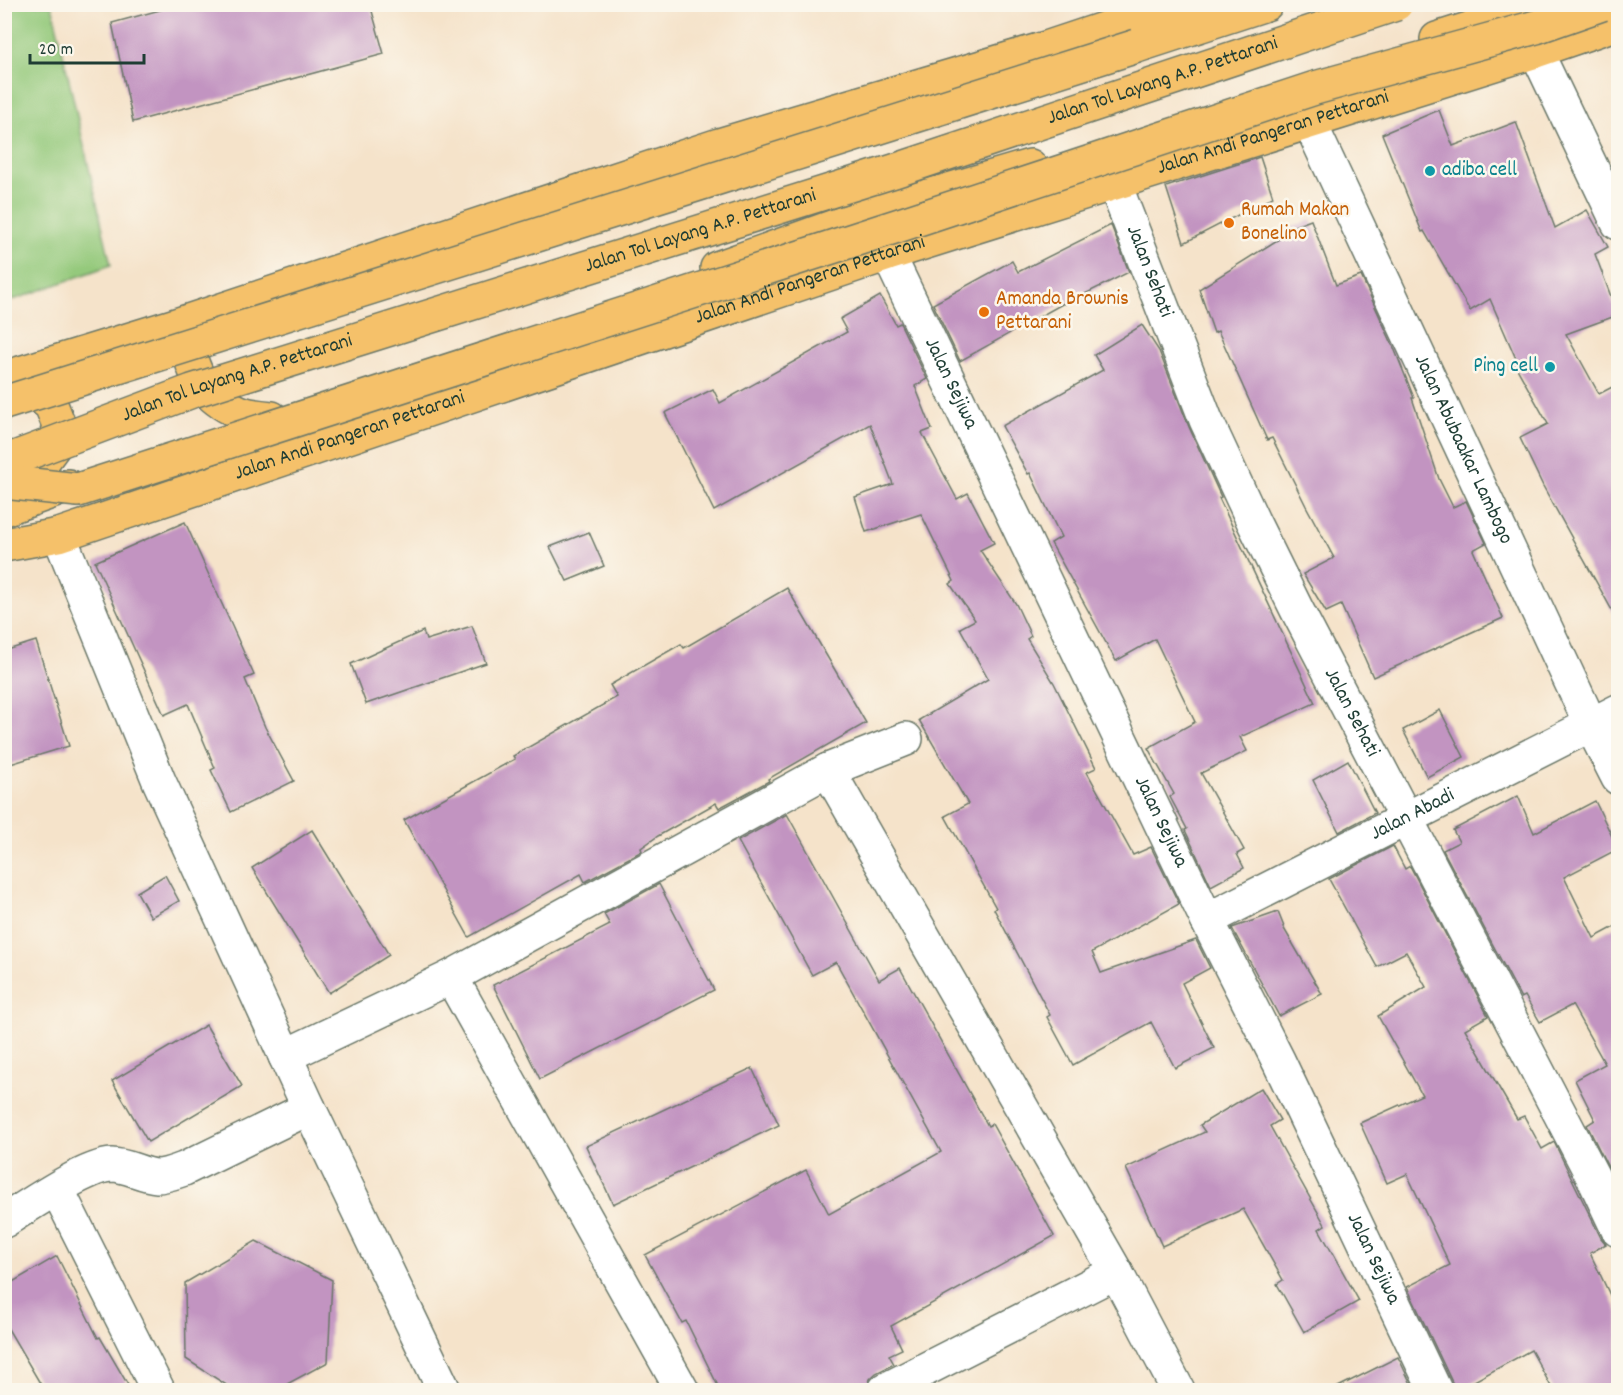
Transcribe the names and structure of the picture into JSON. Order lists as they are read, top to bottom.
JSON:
{
  "streets": {
    "highway": ["Jalan Tol Layang A.P. Pettarani", "Jalan Andi Pangeran Pettarani"],
    "street": [
      "Jalan Sehati",
      "Jalan Sejiwa",
      "Jalan Abubaakar Lambogo",
      "Jalan Abadi"
    ]
  },
  "crossings": [
    ["Jalan Andi Pangeran Pettarani", "Jalan Sehati"],
    ["Jalan Andi Pangeran Pettarani", "Jalan Sejiwa"],
    ["Jalan Andi Pangeran Pettarani", "Jalan Abubaakar Lambogo"],
    ["Jalan Sehati", "Jalan Abadi"],
    ["Jalan Sejiwa", "Jalan Abadi"],
    ["Jalan Abubaakar Lambogo", "Jalan Abadi"]
  ],
  "places": [
    "adiba cell",
    "Rumah Makan Bonelino",
    "Amanda Brownis Pettarani",
    "Ping cell"
  ],
  "scale_bar": "20 m"
}
